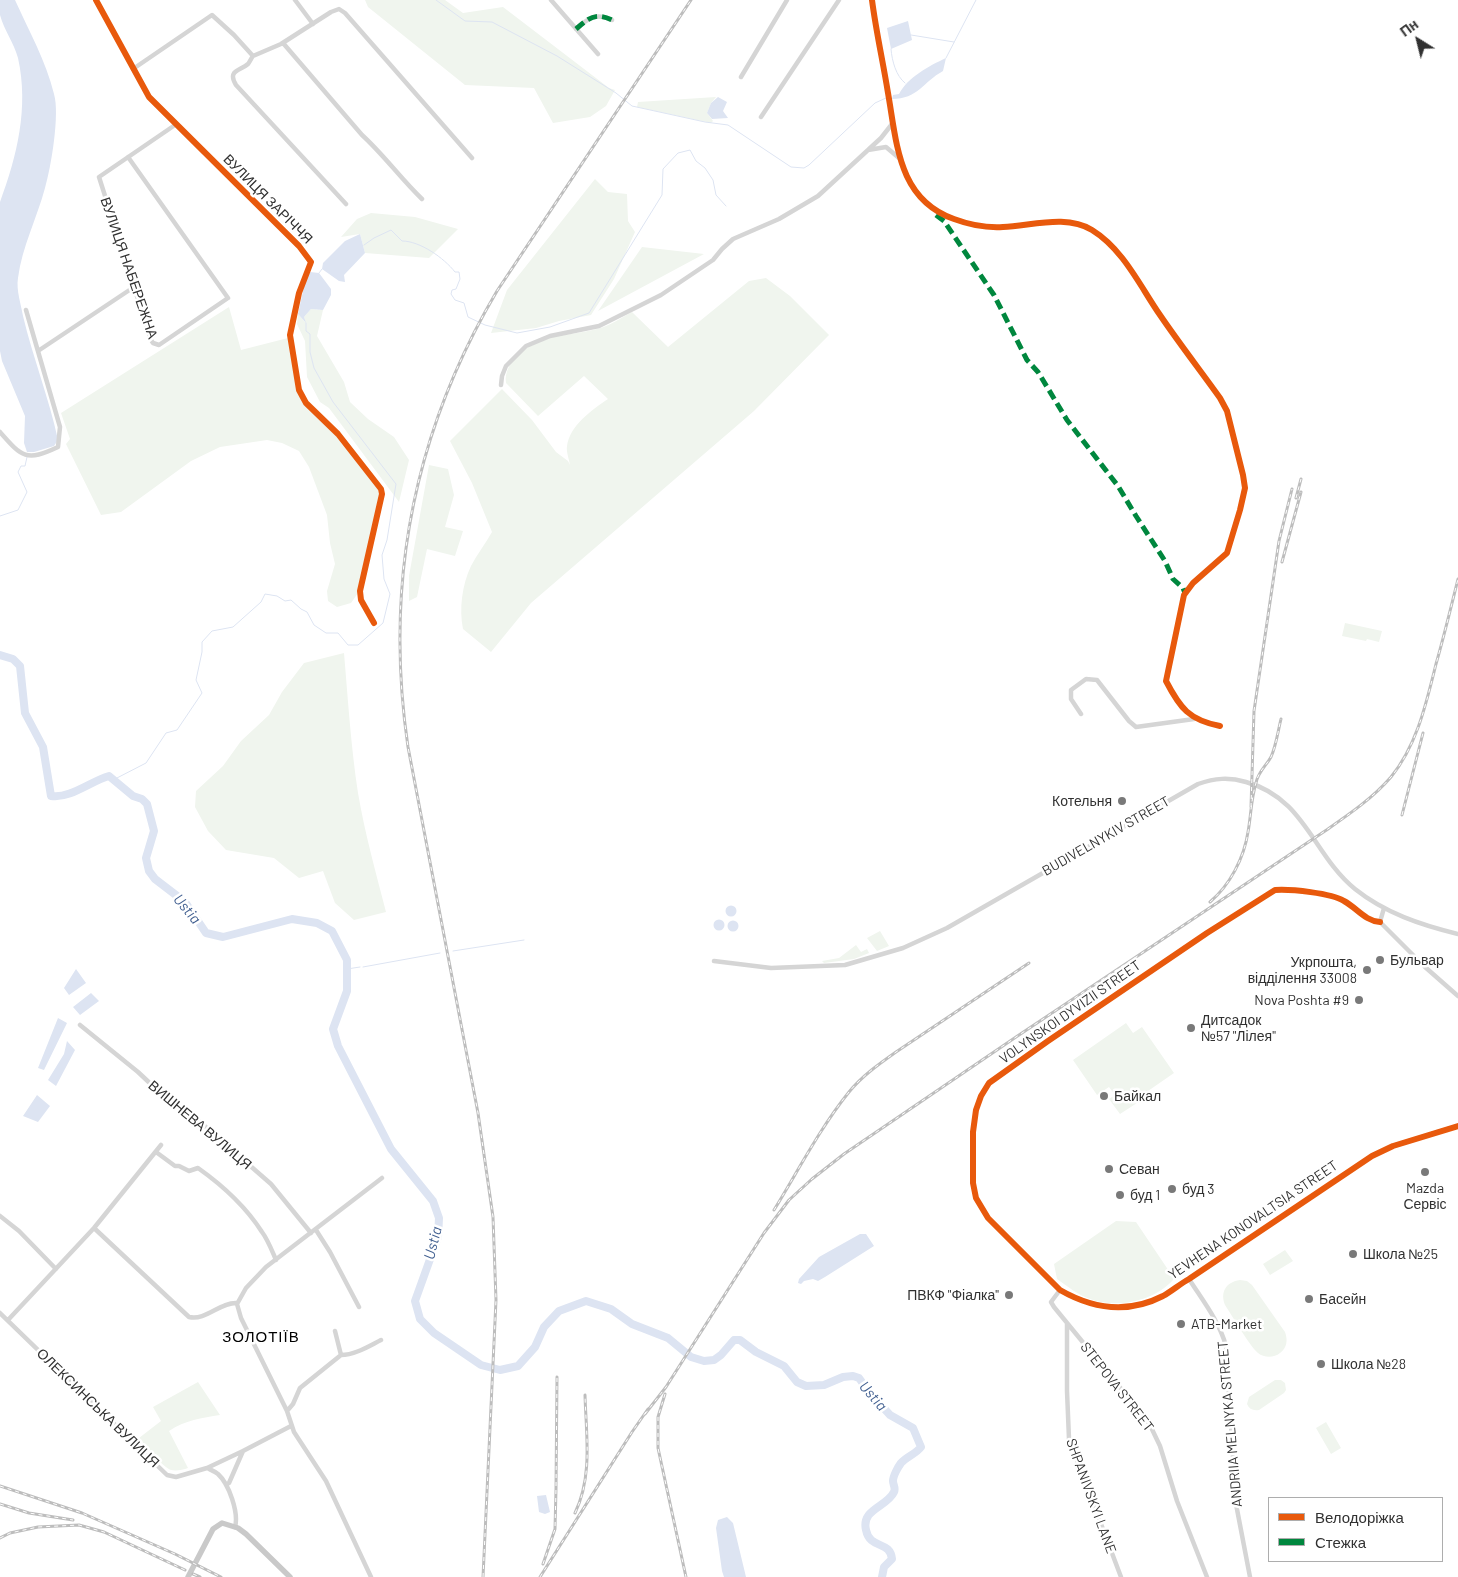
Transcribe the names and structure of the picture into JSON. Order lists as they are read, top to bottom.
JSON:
{
  "streets": {
    "street": [
      "ВУЛИЦЯ ЗАРІЧЧЯ",
      "ВУЛИЦЯ НАБЕРЕЖНА",
      "BUDIVELNYKIV STREET",
      "VOLYNSKOI DYVIZII STREET",
      "ВИШНЕВА ВУЛИЦЯ",
      "YEVHENA KONOVALTSIA STREET",
      "STEPOVA STREET",
      "ОЛЕКСИНСЬКА ВУЛИЦЯ",
      "ANDRIIA MELNYKA STREET",
      "SHPANIVSKYI LANE"
    ]
  },
  "crossings": [
    ["VOLYNSKOI DYVIZII STREET", "YEVHENA KONOVALTSIA STREET"],
    ["VOLYNSKOI DYVIZII STREET", "STEPOVA STREET"],
    ["YEVHENA KONOVALTSIA STREET", "STEPOVA STREET"],
    ["YEVHENA KONOVALTSIA STREET", "ANDRIIA MELNYKA STREET"],
    ["STEPOVA STREET", "SHPANIVSKYI LANE"]
  ],
  "districts": ["ЗОЛОТІЇВ"],
  "water": ["Ustia"],
  "places": [
    "Котельня",
    "Бульвар",
    "Укрпошта, відділення 33008",
    "Nova Poshta #9",
    "Дитсадок №57 \"Лілея\"",
    "Байкал",
    "Севан",
    "Mazda Сервіс",
    "буд 3",
    "буд 1",
    "Школа №25",
    "ПВКФ \"Фіалка\"",
    "Басейн",
    "ATB-Market",
    "Школа №28"
  ],
  "legend": ["Велодоріжка", "Стежка"],
  "north": "top left"
}
